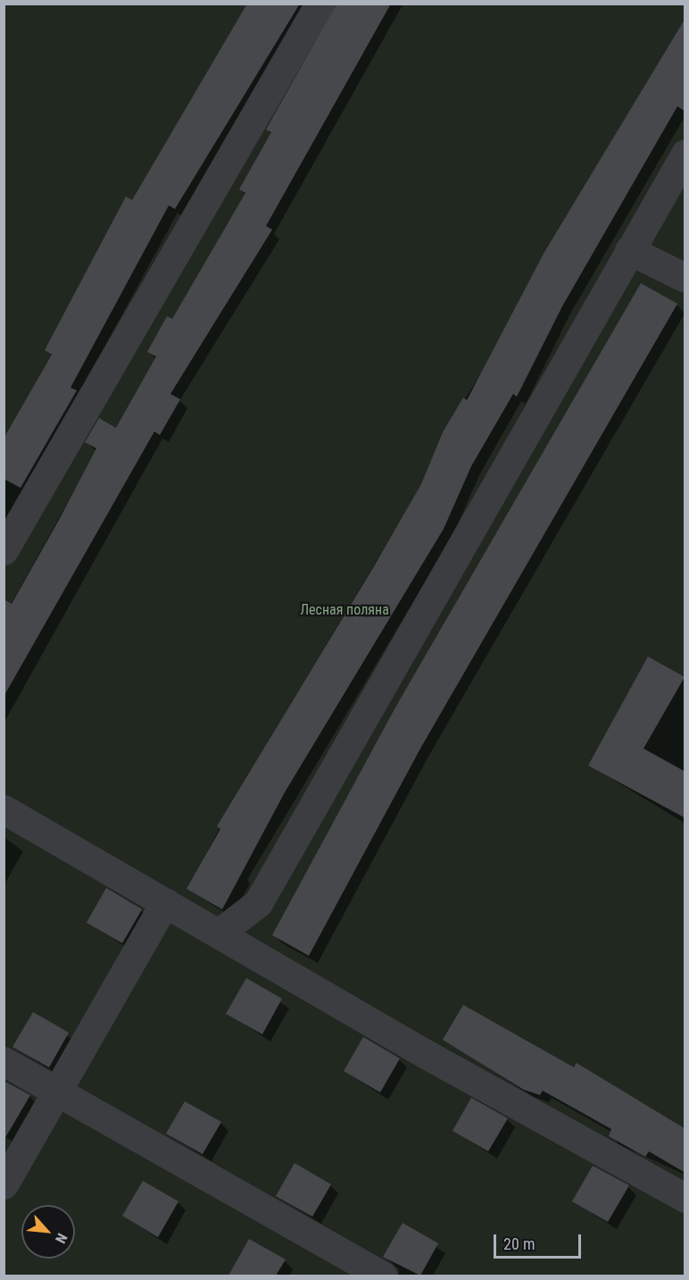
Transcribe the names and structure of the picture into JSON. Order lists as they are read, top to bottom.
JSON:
{
  "parks": ["Лесная поляна"],
  "scale_bar": "20 m",
  "north": "bottom right"
}
